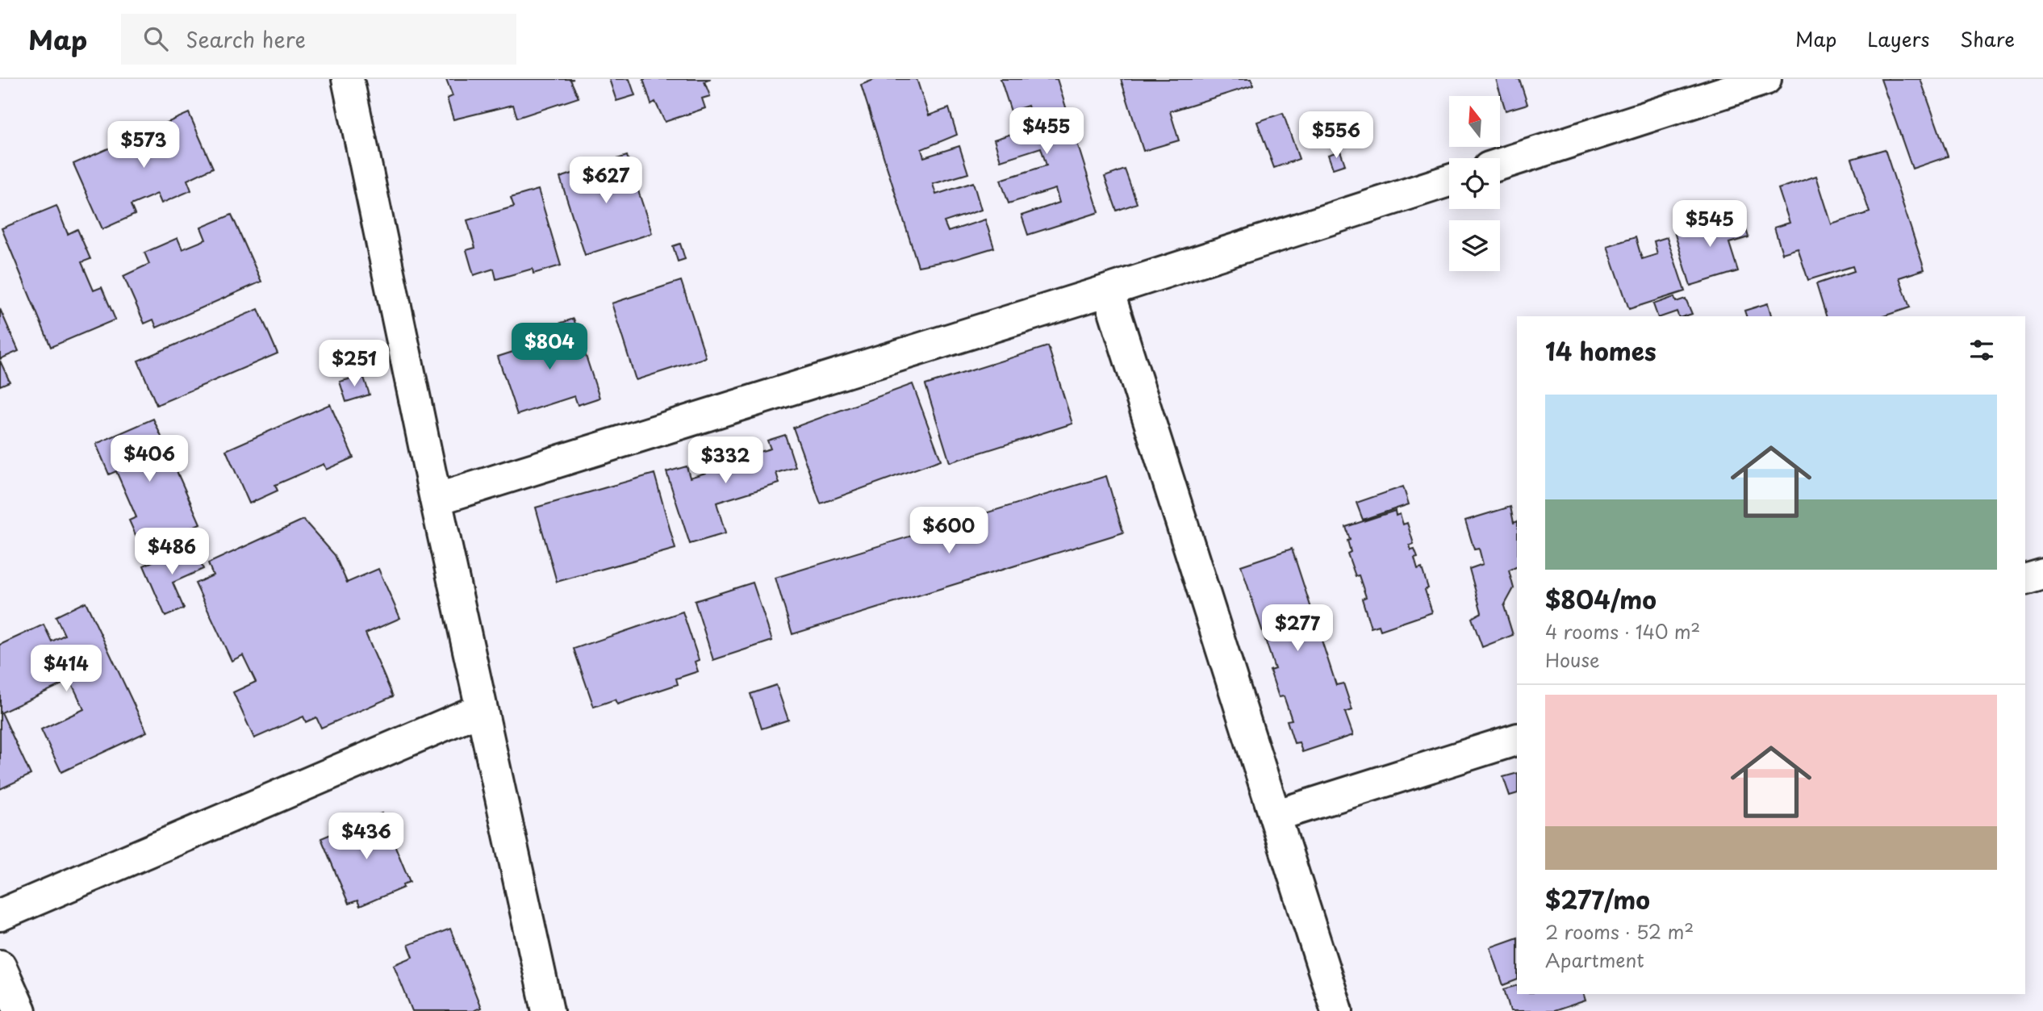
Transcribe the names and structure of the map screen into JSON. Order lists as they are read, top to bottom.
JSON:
{
  "north": "top",
  "page": {
    "header": "Map",
    "search": "Search here",
    "nav": ["Map", "Layers", "Share"],
    "price": [
      "$455",
      "$556",
      "$573",
      "$627",
      "$545",
      "$804",
      "$251",
      "$406",
      "$332",
      "$600",
      "$486",
      "$277",
      "$414",
      "$436"
    ],
    "heading": "14 homes",
    "list": [
      {
        "name": "$804/mo",
        "note": "4 rooms · 140 m² · House"
      },
      {
        "name": "$277/mo",
        "note": "2 rooms · 52 m² · Apartment"
      }
    ]
  }
}
